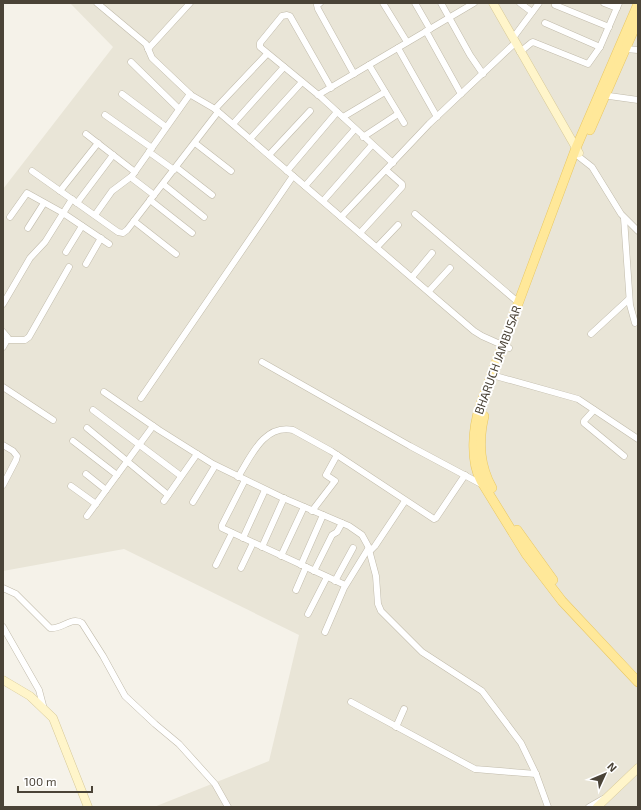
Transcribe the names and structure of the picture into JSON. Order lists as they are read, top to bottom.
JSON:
{
  "streets": {
    "main road": ["BHARUCH JAMBUSAR"]
  },
  "scale_bar": "100 m",
  "north": "top right"
}
